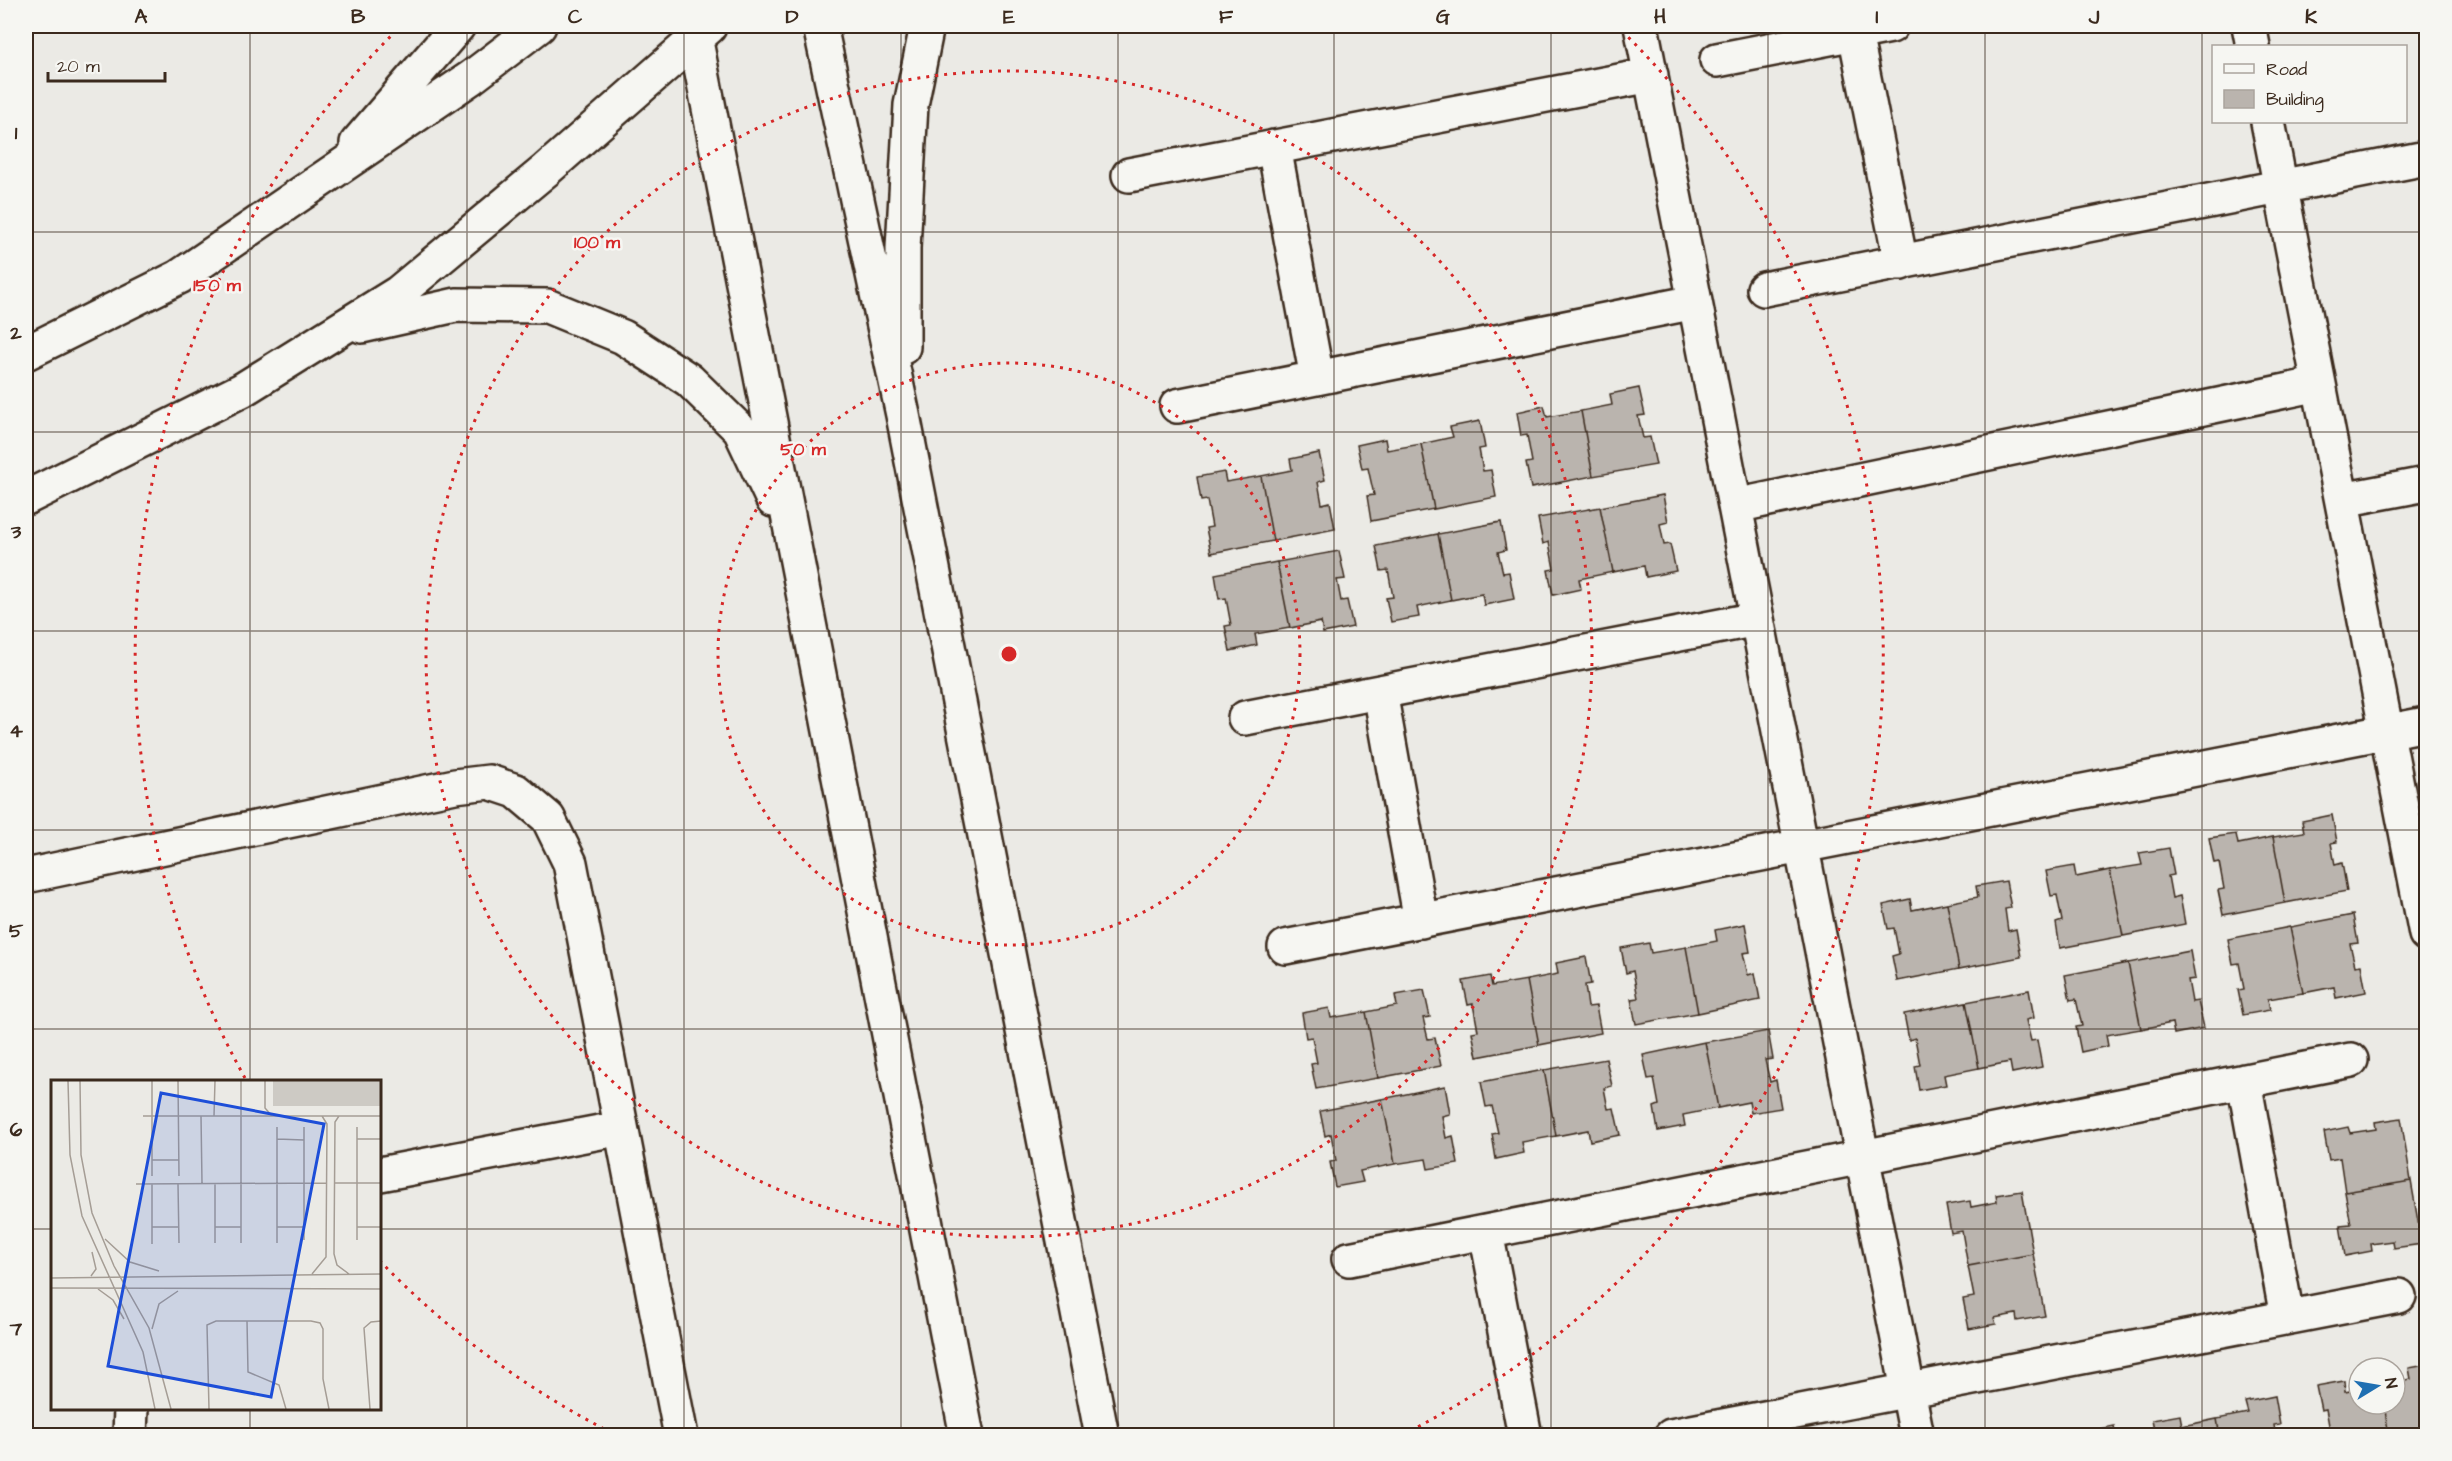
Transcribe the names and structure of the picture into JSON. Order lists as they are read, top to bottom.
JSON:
{
  "legend": ["Road", "Building"],
  "scale_bar": "20 m",
  "north": "right",
  "grid": {
    "columns": [
      "A",
      "B",
      "C",
      "D",
      "E",
      "F",
      "G",
      "H",
      "I",
      "J",
      "K"
    ],
    "rows": [
      "1",
      "2",
      "3",
      "4",
      "5",
      "6",
      "7"
    ]
  },
  "rings": ["100 m", "150 m", "50 m"]
}
